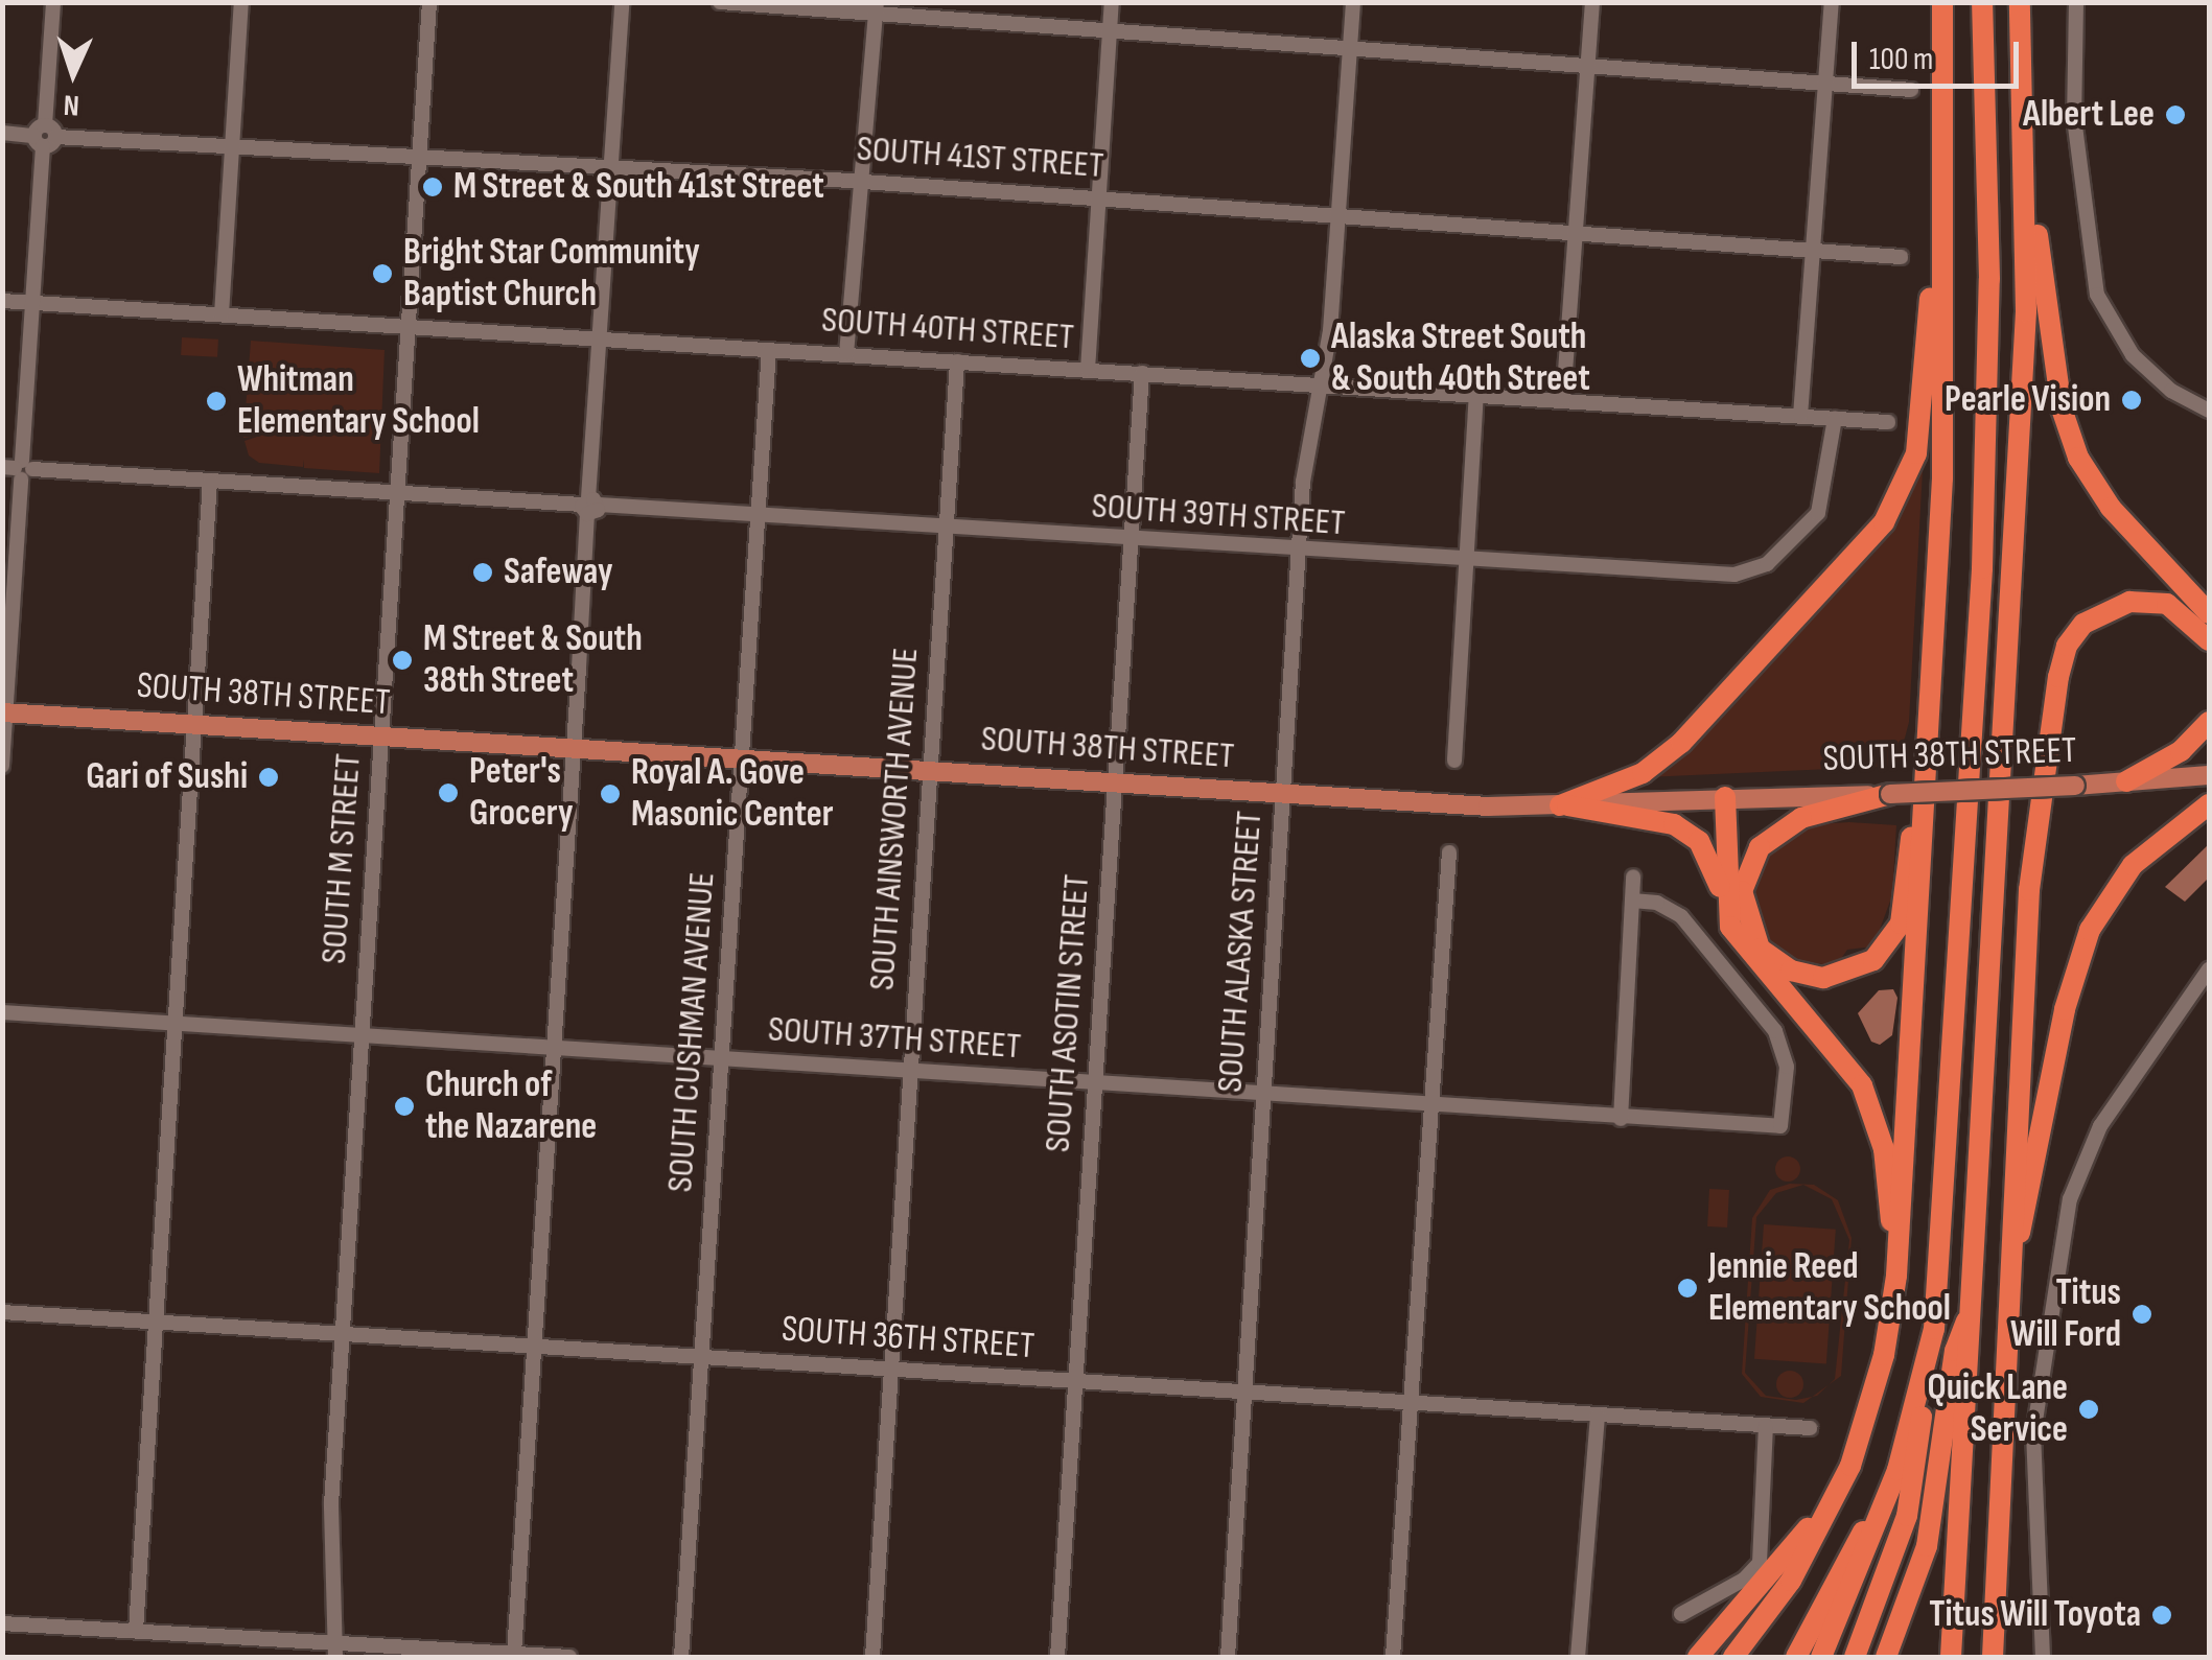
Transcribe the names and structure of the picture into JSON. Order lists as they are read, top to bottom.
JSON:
{
  "streets": {
    "main road": ["SOUTH 38TH STREET"],
    "street": [
      "SOUTH 41ST STREET",
      "SOUTH 40TH STREET",
      "SOUTH 39TH STREET",
      "SOUTH AINSWORTH AVENUE",
      "SOUTH M STREET",
      "SOUTH ALASKA STREET",
      "SOUTH ASOTIN STREET",
      "SOUTH CUSHMAN AVENUE",
      "SOUTH 37TH STREET",
      "SOUTH 36TH STREET"
    ]
  },
  "crossings": [
    ["SOUTH 41ST STREET", "SOUTH M STREET"],
    ["SOUTH 41ST STREET", "SOUTH ALASKA STREET"],
    ["SOUTH 40TH STREET", "SOUTH 39TH STREET"],
    ["SOUTH 40TH STREET", "SOUTH AINSWORTH AVENUE"],
    ["SOUTH 40TH STREET", "SOUTH M STREET"],
    ["SOUTH 40TH STREET", "SOUTH ALASKA STREET"],
    ["SOUTH 40TH STREET", "SOUTH ASOTIN STREET"],
    ["SOUTH 40TH STREET", "SOUTH CUSHMAN AVENUE"],
    ["SOUTH 39TH STREET", "SOUTH AINSWORTH AVENUE"],
    ["SOUTH 39TH STREET", "SOUTH M STREET"],
    ["SOUTH 39TH STREET", "SOUTH ALASKA STREET"],
    ["SOUTH 39TH STREET", "SOUTH ASOTIN STREET"],
    ["SOUTH 39TH STREET", "SOUTH CUSHMAN AVENUE"],
    ["SOUTH 38TH STREET", "SOUTH AINSWORTH AVENUE"],
    ["SOUTH 38TH STREET", "SOUTH M STREET"],
    ["SOUTH 38TH STREET", "SOUTH ALASKA STREET"],
    ["SOUTH 38TH STREET", "SOUTH ASOTIN STREET"],
    ["SOUTH 38TH STREET", "SOUTH CUSHMAN AVENUE"],
    ["SOUTH AINSWORTH AVENUE", "SOUTH 37TH STREET"],
    ["SOUTH AINSWORTH AVENUE", "SOUTH 36TH STREET"],
    ["SOUTH M STREET", "SOUTH 37TH STREET"],
    ["SOUTH M STREET", "SOUTH 36TH STREET"],
    ["SOUTH ALASKA STREET", "SOUTH 37TH STREET"],
    ["SOUTH ALASKA STREET", "SOUTH 36TH STREET"],
    ["SOUTH ASOTIN STREET", "SOUTH 37TH STREET"],
    ["SOUTH ASOTIN STREET", "SOUTH 36TH STREET"],
    ["SOUTH CUSHMAN AVENUE", "SOUTH 37TH STREET"],
    ["SOUTH CUSHMAN AVENUE", "SOUTH 36TH STREET"]
  ],
  "places": [
    "Albert Lee",
    "M Street & South 41st Street",
    "Bright Star Community Baptist Church",
    "Alaska Street South & South 40th Street",
    "Pearle Vision",
    "Whitman Elementary School",
    "Safeway",
    "M Street & South 38th Street",
    "Gari of Sushi",
    "Peter's Grocery",
    "Royal A. Gove Masonic Center",
    "Church of the Nazarene",
    "Jennie Reed Elementary School",
    "Titus Will Ford",
    "Quick Lane Service",
    "Titus Will Toyota"
  ],
  "scale_bar": "100 m",
  "north": "bottom"
}
